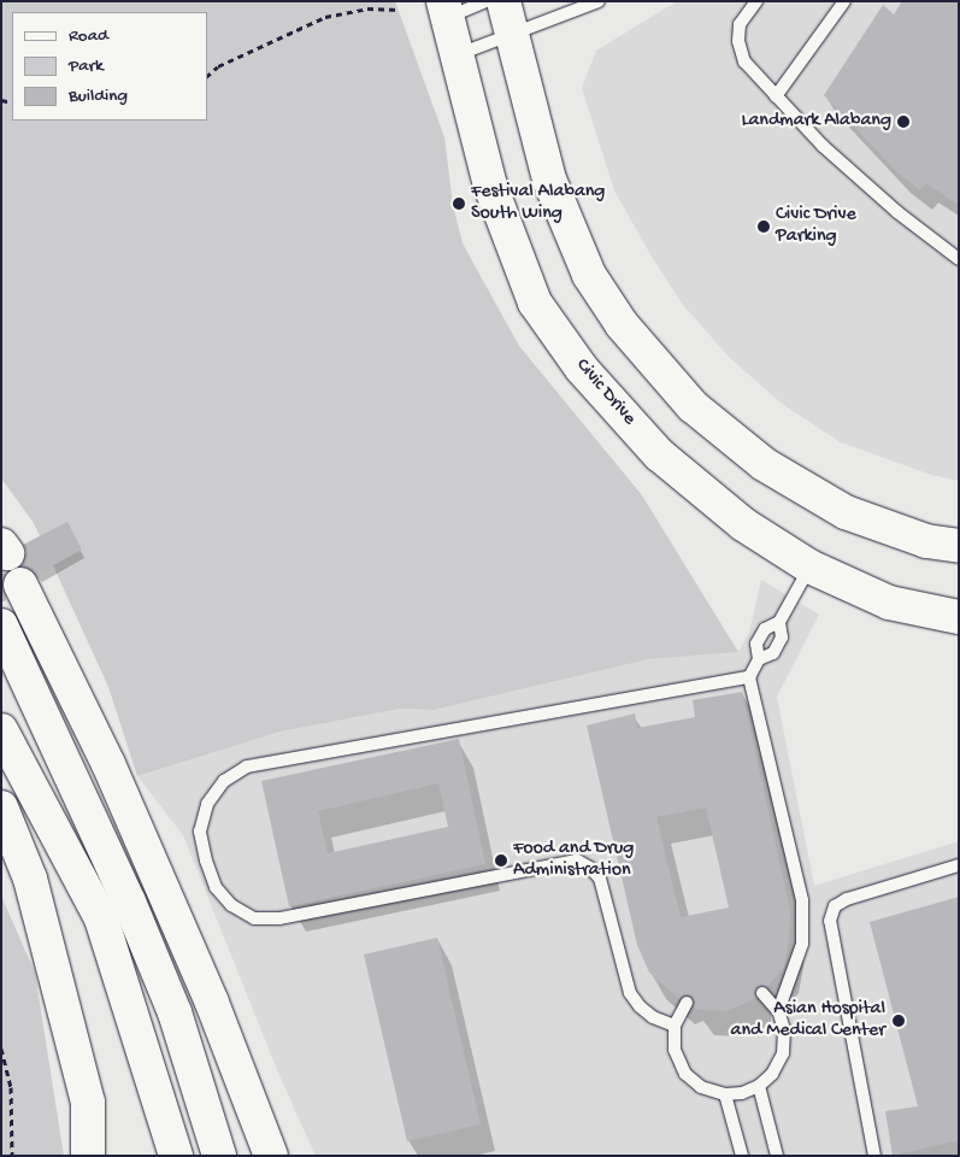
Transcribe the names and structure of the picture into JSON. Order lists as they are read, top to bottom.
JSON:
{
  "streets": {
    "main road": ["Civic Drive"]
  },
  "places": [
    "Landmark Alabang",
    "Festival Alabang South Wing",
    "Civic Drive Parking",
    "Food and Drug Administration",
    "Asian Hospital and Medical Center"
  ],
  "legend": ["Road", "Park", "Building"]
}
